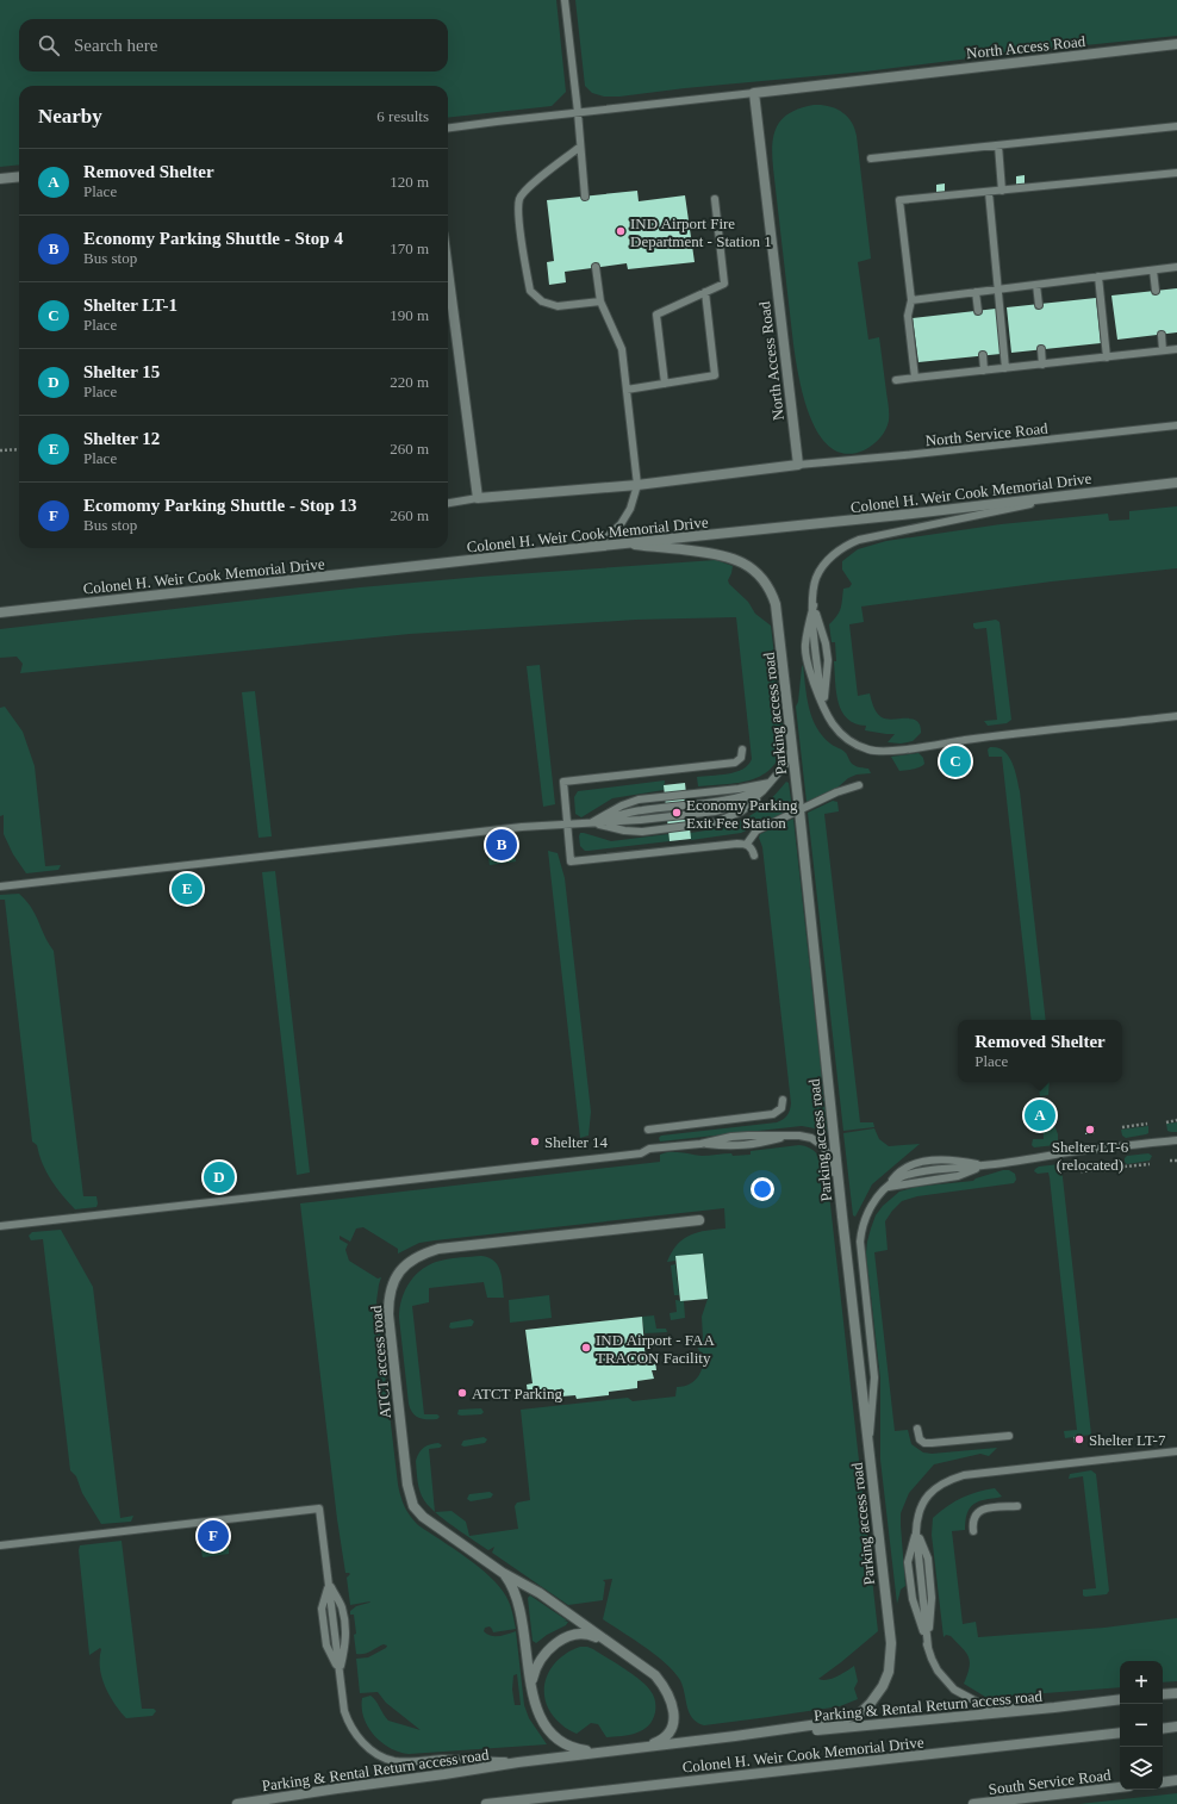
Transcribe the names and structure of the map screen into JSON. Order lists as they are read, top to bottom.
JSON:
{
  "streets": {
    "street": [
      "North Access Road",
      "Colonel H. Weir Cook Memorial Drive",
      "Parking access road",
      "ATCT access road",
      "Parking & Rental Return access road",
      "South Service Road"
    ],
    "lane": ["North Service Road"]
  },
  "crossings": [
    ["North Access Road", "North Service Road"],
    ["Colonel H. Weir Cook Memorial Drive", "Parking access road"],
    ["Parking access road", "Parking & Rental Return access road"],
    ["ATCT access road", "Parking & Rental Return access road"]
  ],
  "places": [
    "IND Airport Fire Department - Station 1",
    "Economy Parking Exit Fee Station",
    "Shelter LT-6 (relocated)",
    "Shelter 14",
    "IND Airport - FAA TRACON Facility",
    "ATCT Parking",
    "Shelter LT-7"
  ],
  "page": {
    "search": "Search here",
    "heading": ["Nearby", "6 results"],
    "list": [
      {
        "mark": "A",
        "name": "Removed Shelter",
        "note": "Place",
        "value": "120 m"
      },
      {
        "mark": "B",
        "name": "Economy Parking Shuttle - Stop 4",
        "note": "Bus stop",
        "value": "170 m"
      },
      {
        "mark": "C",
        "name": "Shelter LT-1",
        "note": "Place",
        "value": "190 m"
      },
      {
        "mark": "D",
        "name": "Shelter 15",
        "note": "Place",
        "value": "220 m"
      },
      {
        "mark": "E",
        "name": "Shelter 12",
        "note": "Place",
        "value": "260 m"
      },
      {
        "mark": "F",
        "name": "Ecomomy Parking Shuttle - Stop 13",
        "note": "Bus stop",
        "value": "260 m"
      }
    ],
    "pins": [
      "C",
      "B",
      "E",
      "A",
      "D",
      "F"
    ],
    "popup": ["Removed Shelter", "Place"],
    "map_buttons": ["+", "−"]
  }
}
